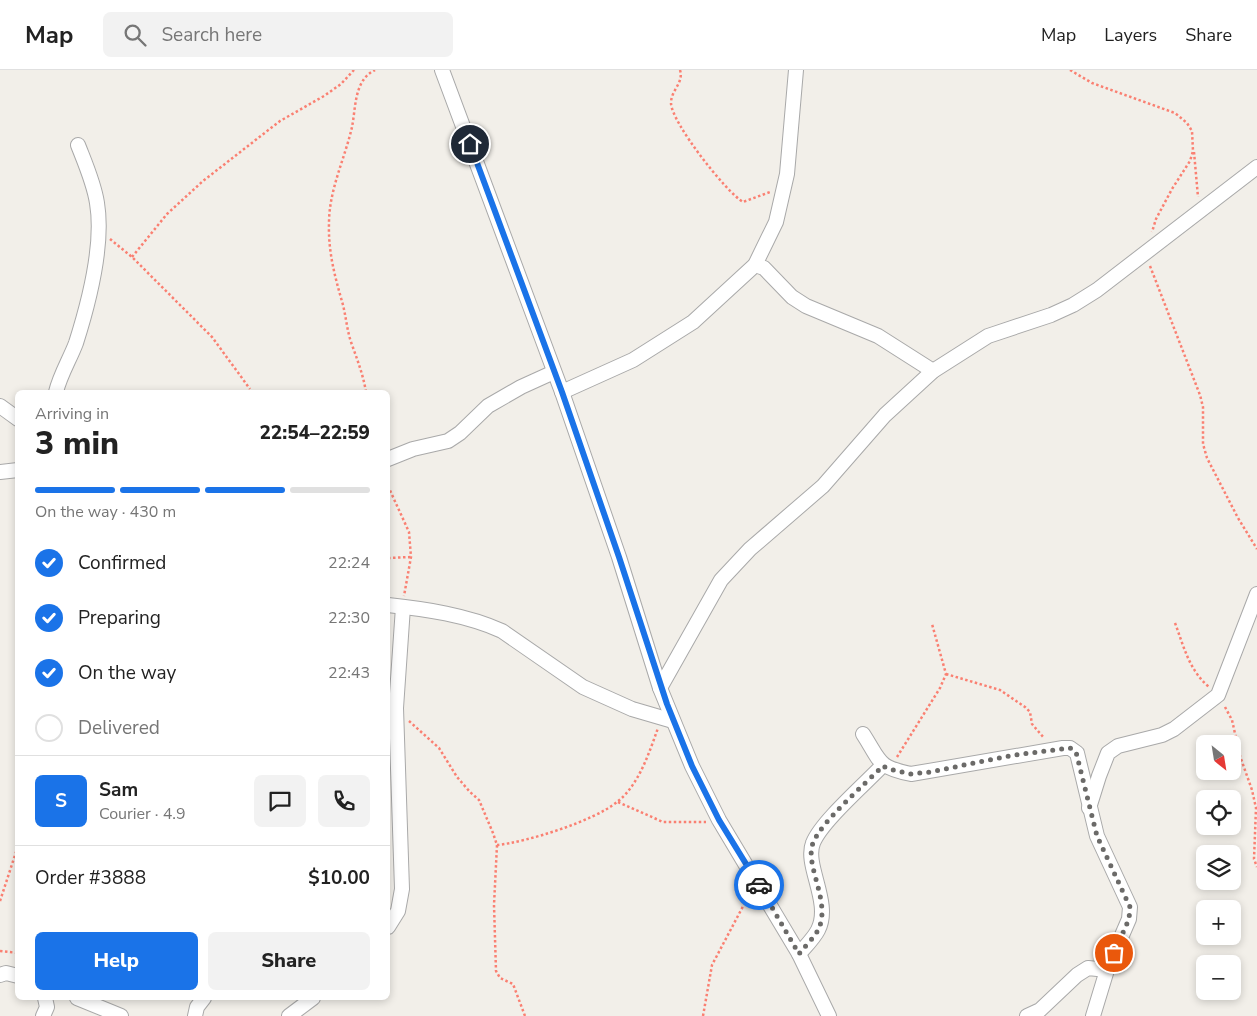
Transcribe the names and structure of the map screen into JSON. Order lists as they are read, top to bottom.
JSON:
{
  "north": "bottom right",
  "page": {
    "header": "Map",
    "search": "Search here",
    "nav": ["Map", "Layers", "Share"],
    "heading": ["3 min", "Arriving in", "22:54–22:59"],
    "panel": [
      "Sam",
      "Courier · 4.9",
      "Order #3888",
      "$10.00"
    ],
    "bar": "On the way · 430 m",
    "list": [
      ["Confirmed", "22:24"],
      ["Preparing", "22:30"],
      ["On the way", "22:43"],
      "Delivered"
    ],
    "map_buttons": ["+", "−"],
    "round": "S",
    "buttons": ["Help", "Share"]
  }
}
